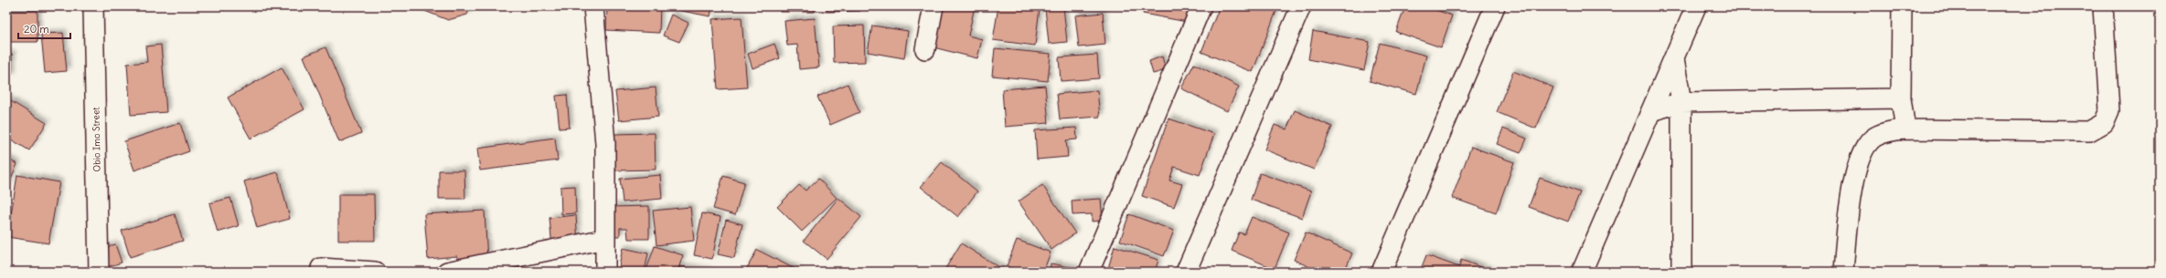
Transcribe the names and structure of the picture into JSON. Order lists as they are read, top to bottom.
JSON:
{
  "streets": {
    "street": ["Obio Imo Street"]
  },
  "scale_bar": "20 m"
}
